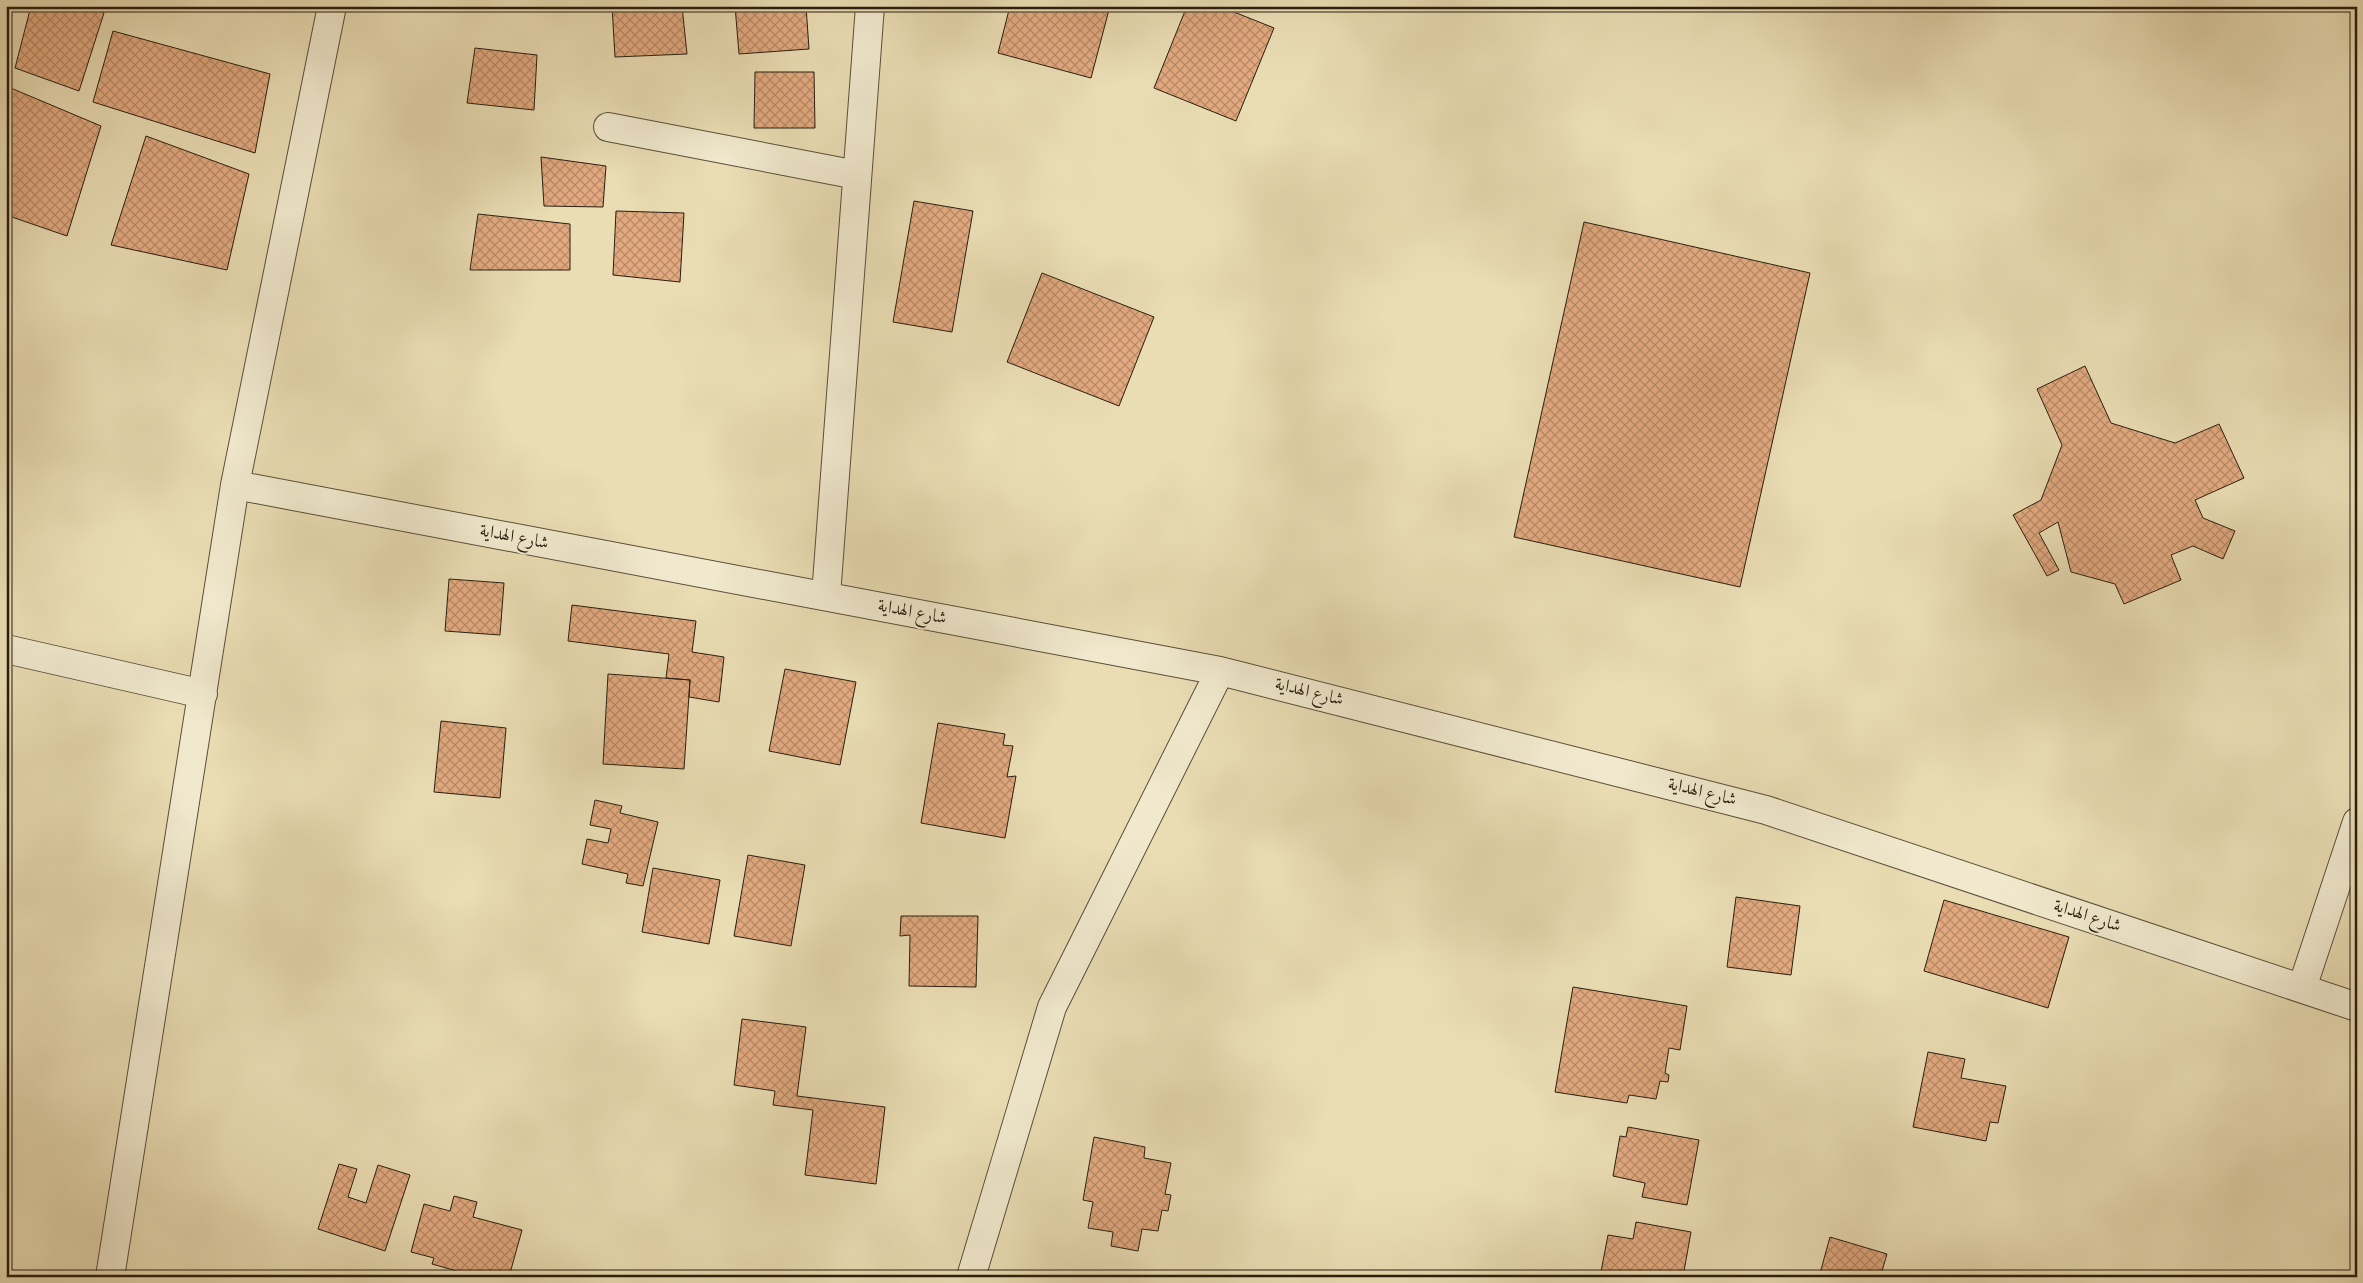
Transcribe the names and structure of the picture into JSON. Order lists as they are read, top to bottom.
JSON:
{
  "streets": {
    "street": ["شارع الهداية"]
  }
}
